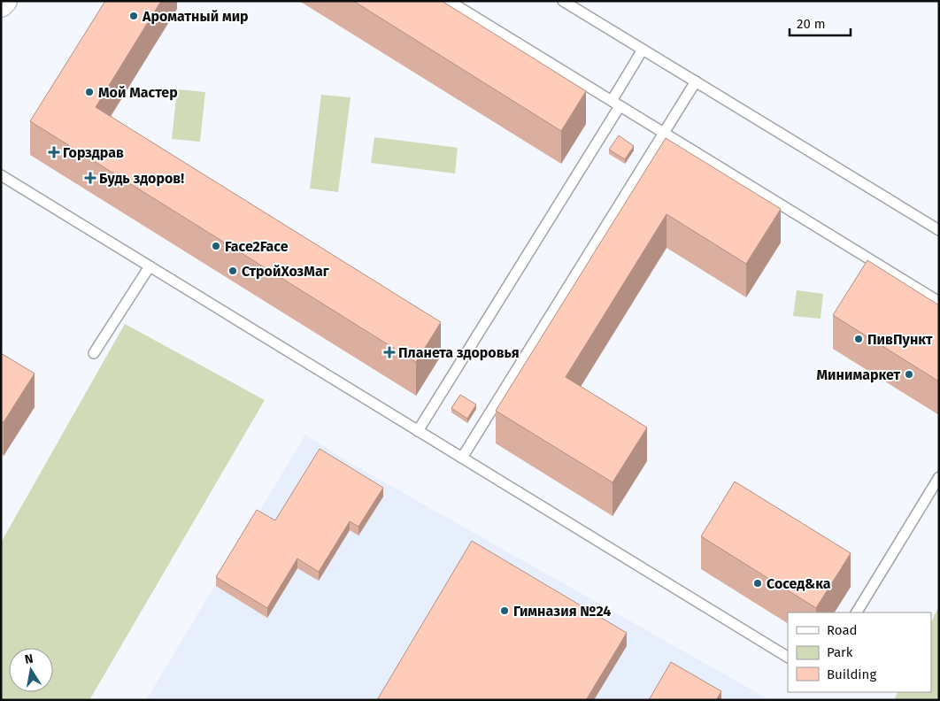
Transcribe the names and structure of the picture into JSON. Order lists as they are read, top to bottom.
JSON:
{
  "places": {
    "other": [
      "Ароматный мир",
      "Мой Мастер",
      "Face2Face",
      "СтройХозМаг",
      "ПивПункт",
      "Минимаркет",
      "Сосед&ка",
      "Гимназия №24"
    ],
    "health": ["Горздрав", "Будь здоров!", "Планета здоровья"]
  },
  "legend": ["Road", "Park", "Building"],
  "scale_bar": "20 m",
  "north": "top"
}
